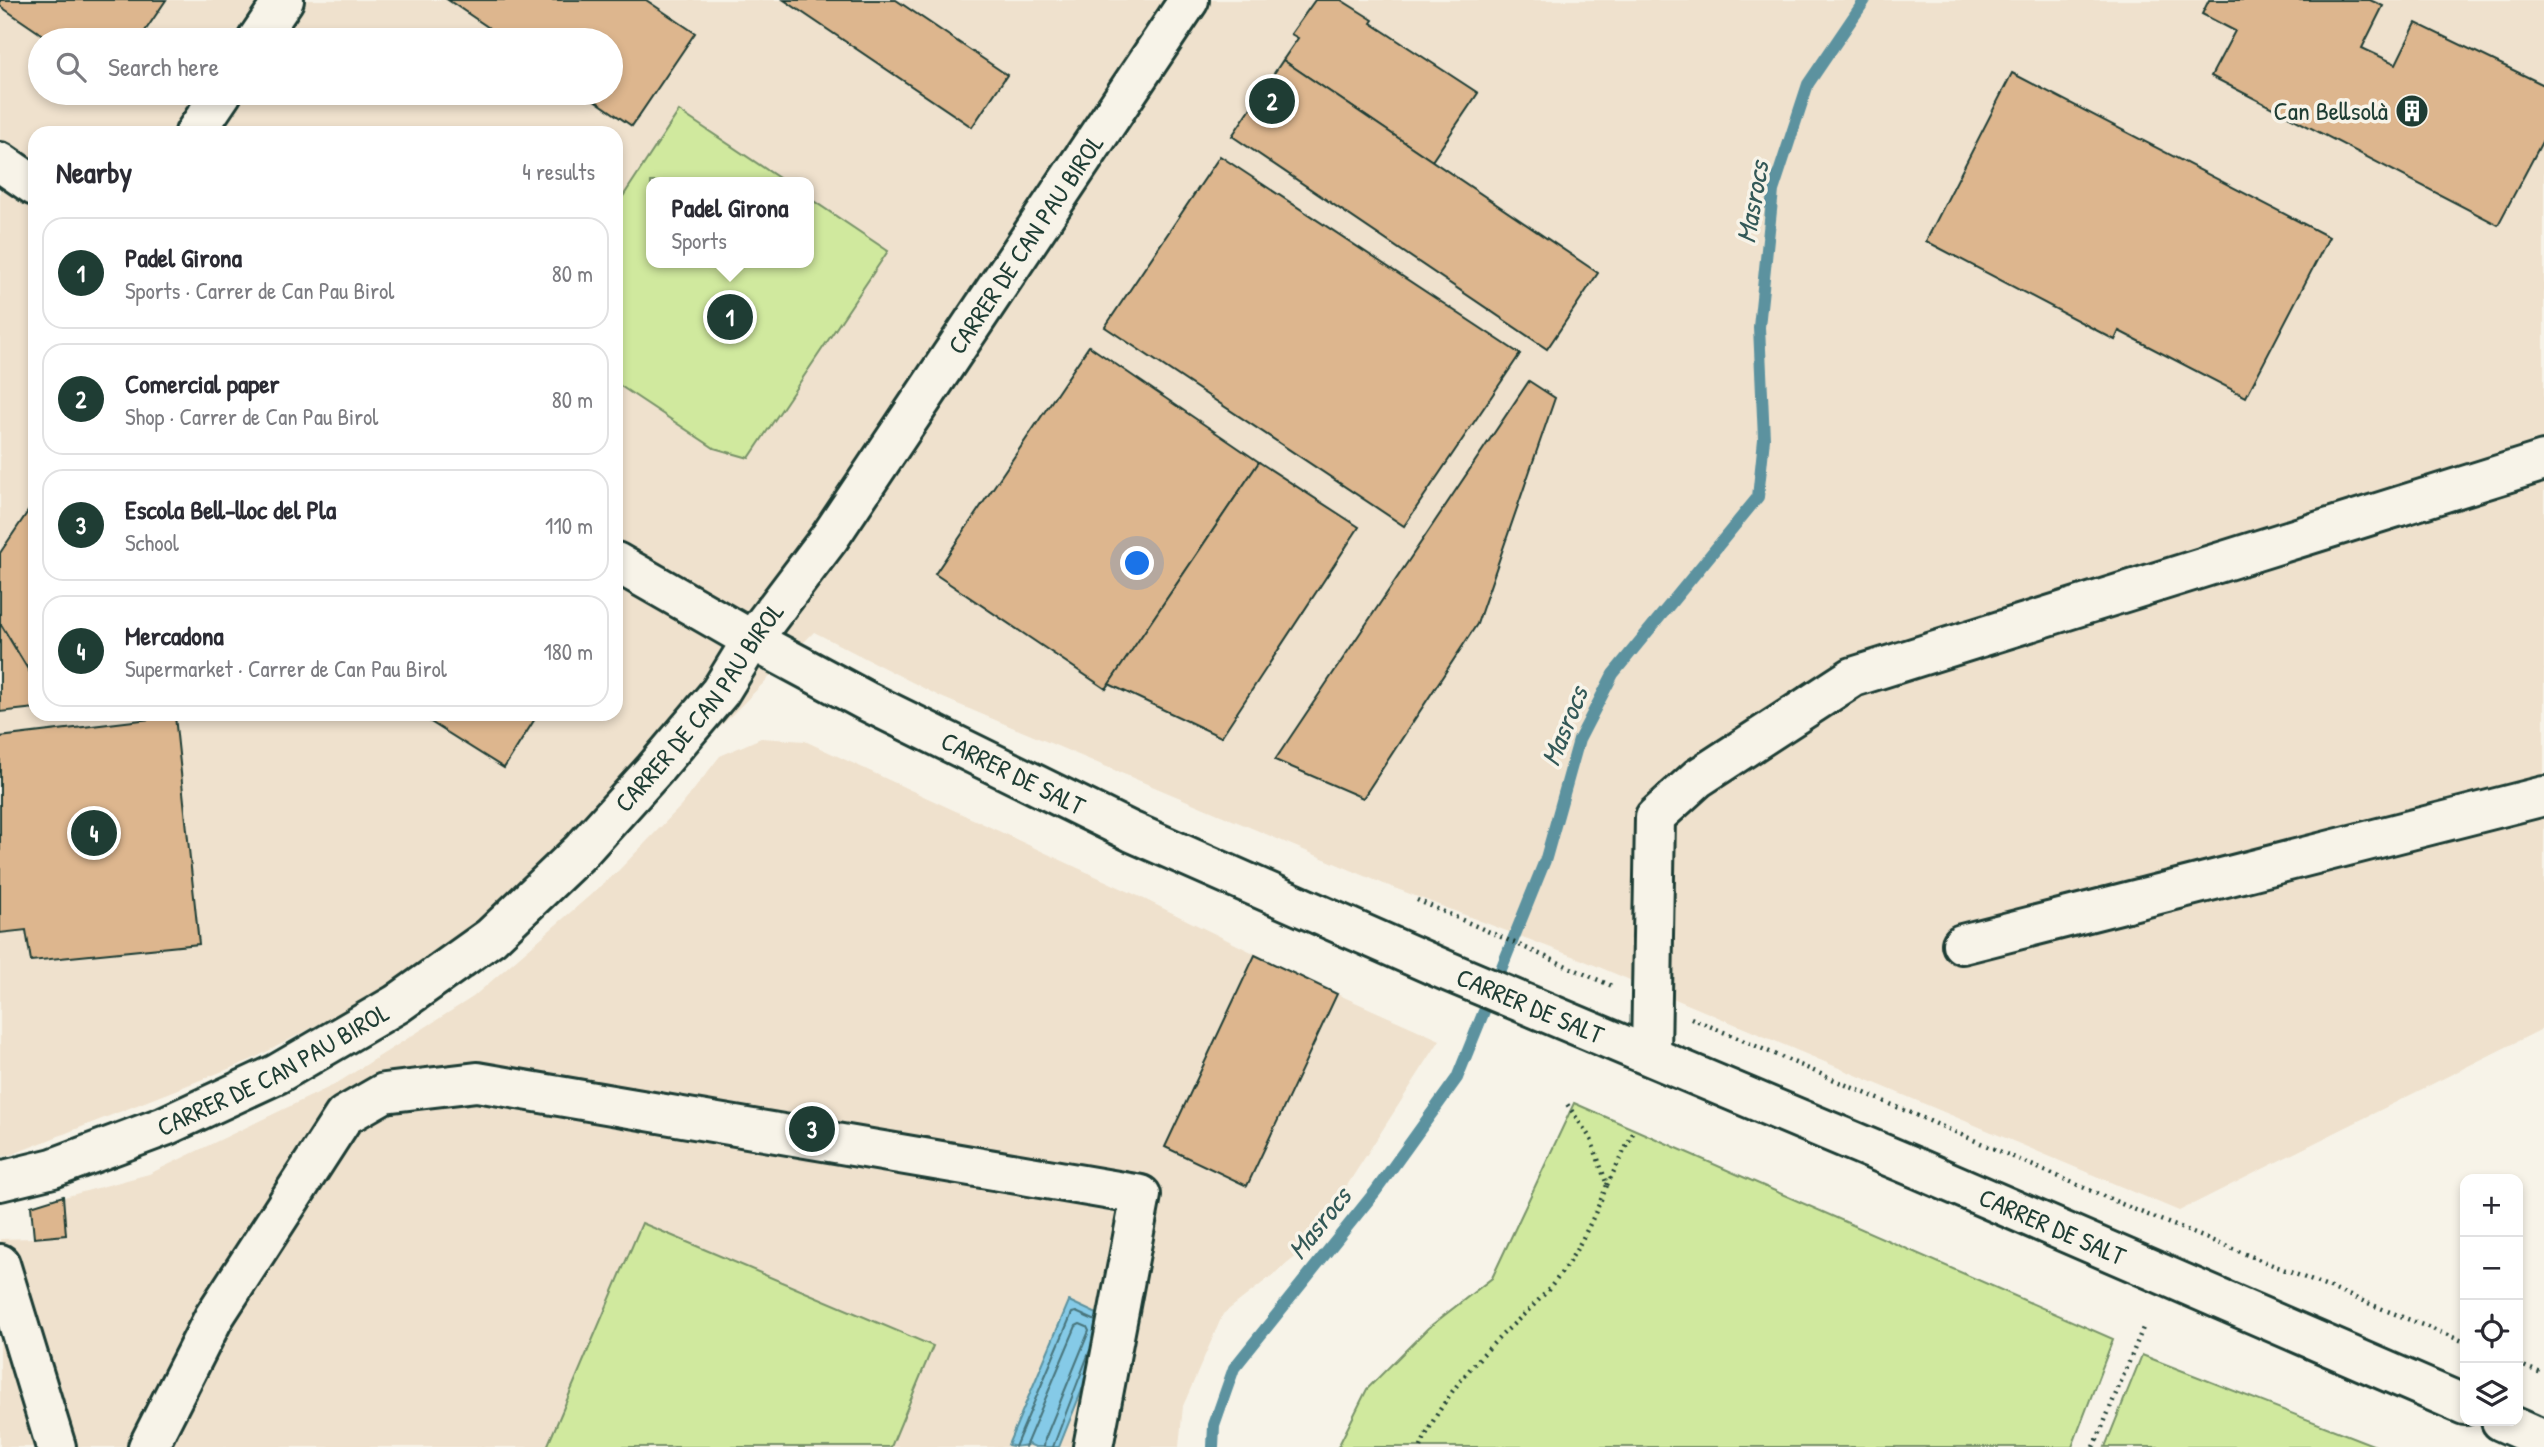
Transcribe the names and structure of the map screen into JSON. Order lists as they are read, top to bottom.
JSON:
{
  "streets": {
    "street": ["CARRER DE CAN PAU BIROL", "CARRER DE SALT"]
  },
  "crossings": [
    ["CARRER DE CAN PAU BIROL", "CARRER DE SALT"]
  ],
  "water": ["Masrocs"],
  "places": {
    "building": ["Can Bellsolà"]
  },
  "page": {
    "search": "Search here",
    "pins": [
      "2",
      "1",
      "4",
      "3"
    ],
    "heading": ["Nearby", "4 results"],
    "popup": ["Padel Girona", "Sports"],
    "list": [
      {
        "mark": "1",
        "name": "Padel Girona",
        "note": "Sports · Carrer de Can Pau Birol",
        "value": "80 m"
      },
      {
        "mark": "2",
        "name": "Comercial paper",
        "note": "Shop · Carrer de Can Pau Birol",
        "value": "80 m"
      },
      {
        "mark": "3",
        "name": "Escola Bell-lloc del Pla",
        "note": "School",
        "value": "110 m"
      },
      {
        "mark": "4",
        "name": "Mercadona",
        "note": "Supermarket · Carrer de Can Pau Birol",
        "value": "180 m"
      }
    ],
    "map_buttons": ["+", "−"]
  }
}
